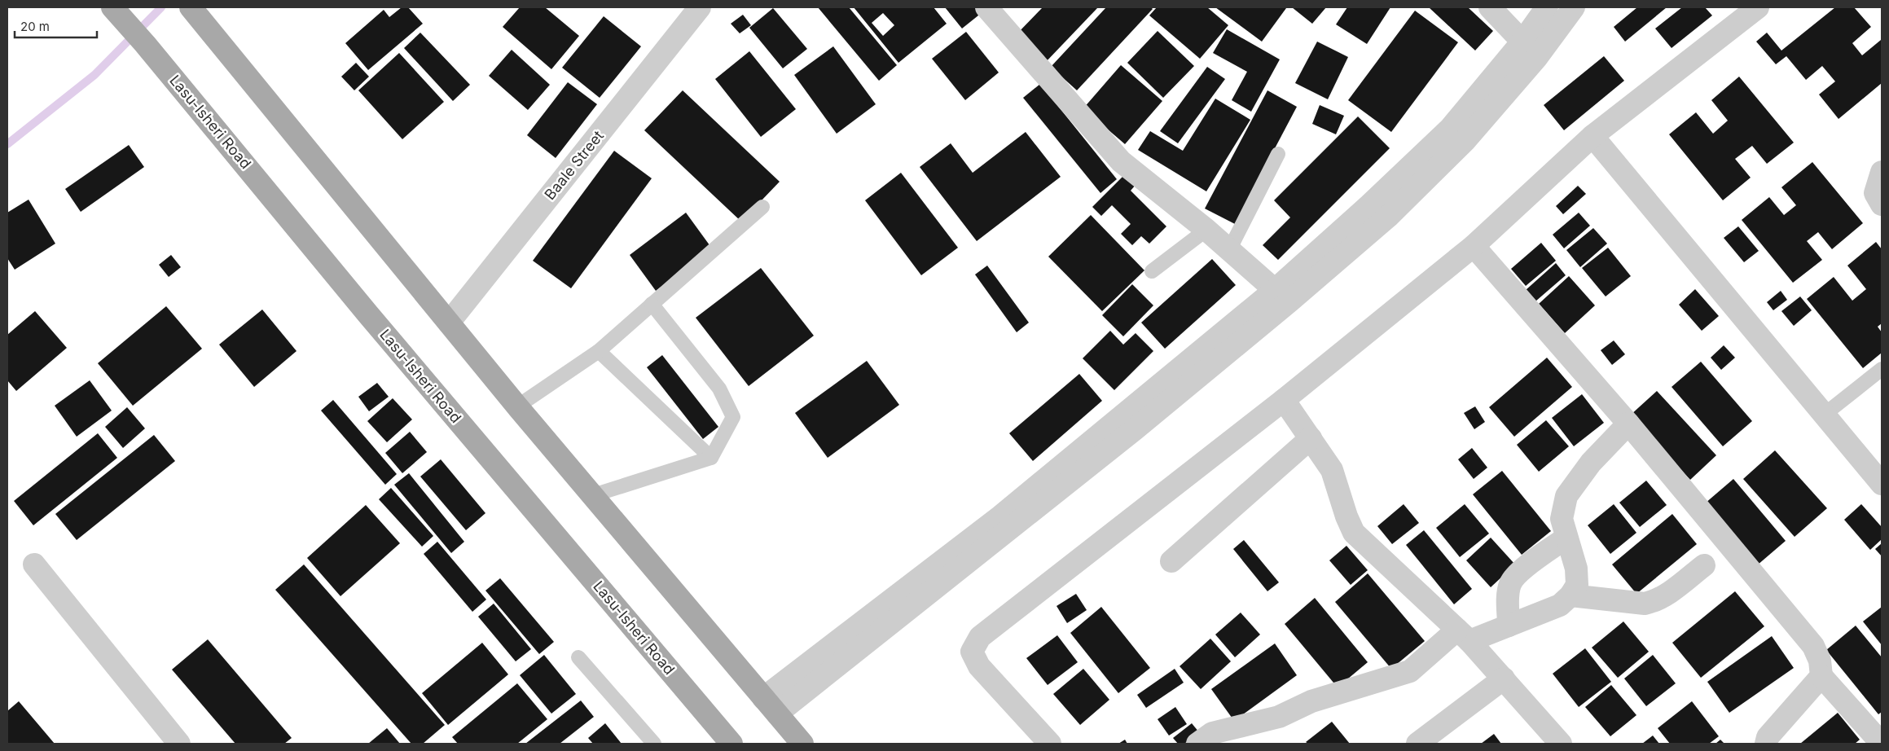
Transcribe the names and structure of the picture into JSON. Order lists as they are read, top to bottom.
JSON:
{
  "streets": {
    "main road": ["Lasu-Isheri Road"],
    "street": ["Baale Street"]
  },
  "scale_bar": "20 m"
}
